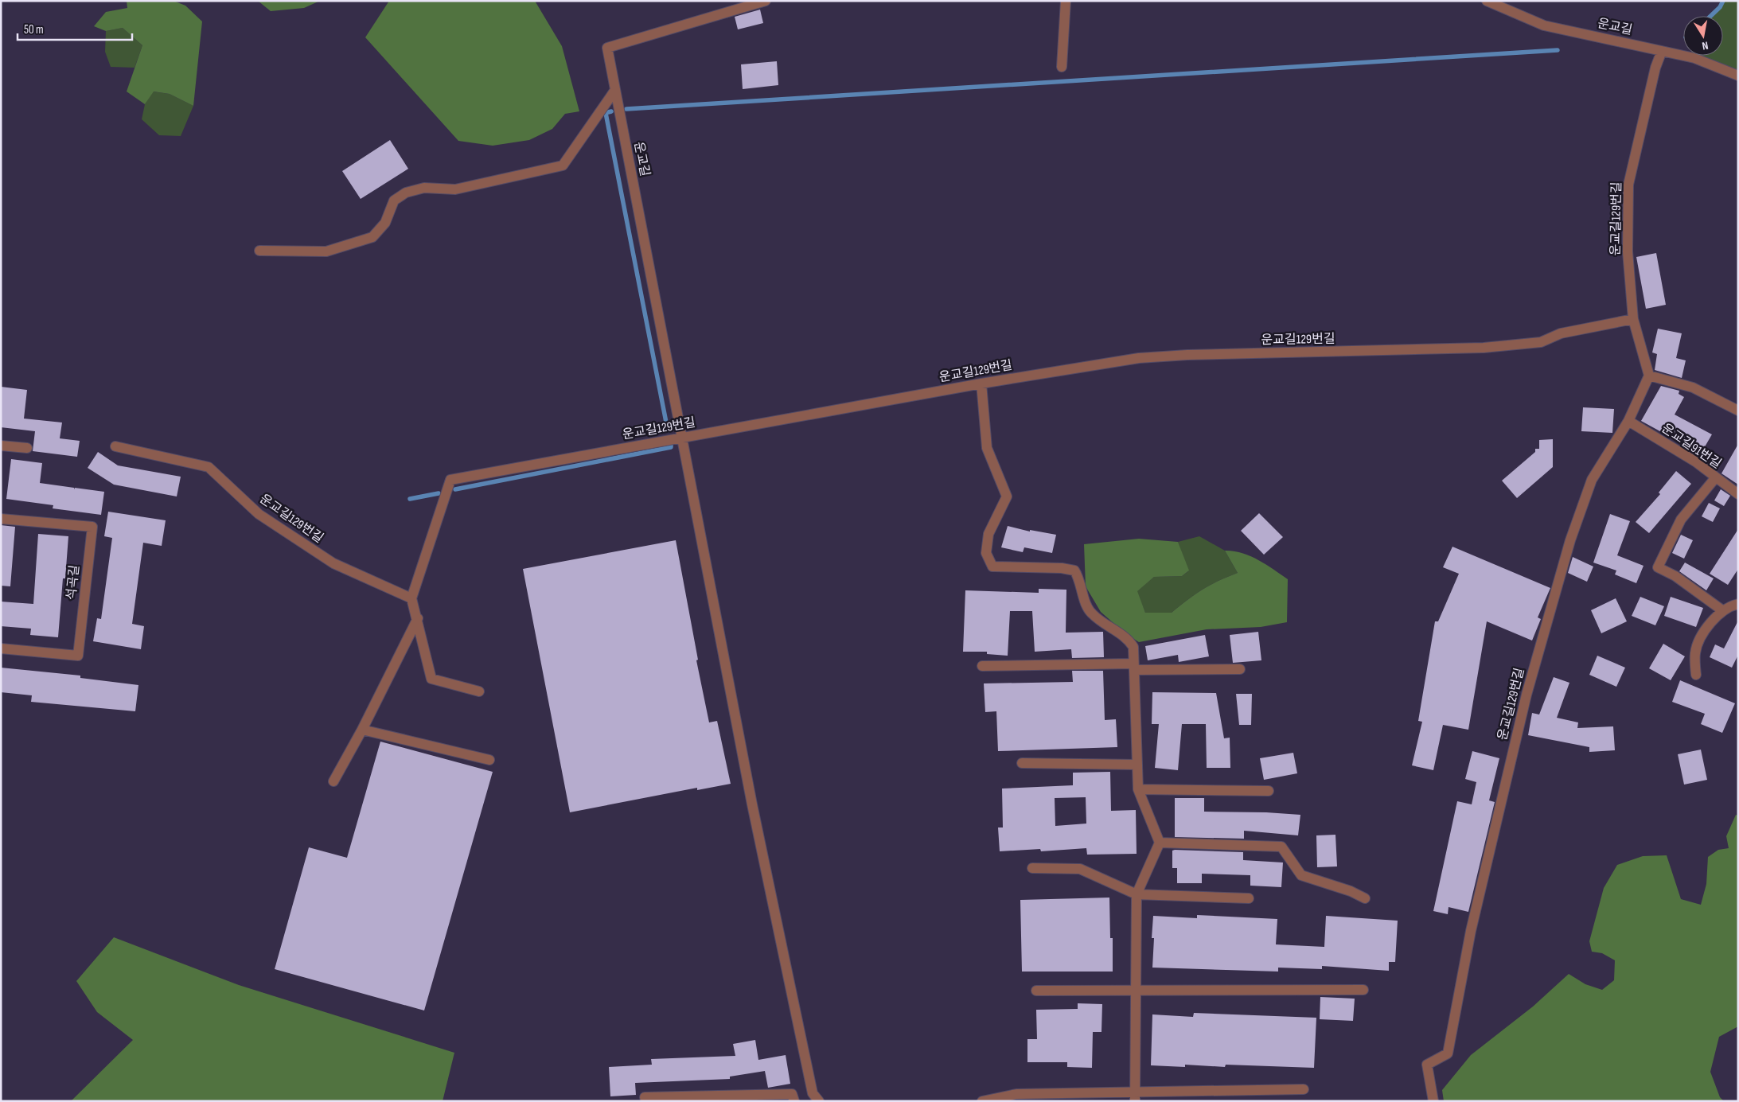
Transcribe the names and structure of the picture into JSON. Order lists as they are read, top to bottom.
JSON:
{
  "streets": {
    "street": [
      "운교길",
      "운교길129번길",
      "운교길91번길",
      "석곡길"
    ]
  },
  "crossings": [
    ["운교길", "운교길129번길"],
    ["운교길129번길", "운교길91번길"]
  ],
  "scale_bar": "50 m",
  "north": "bottom"
}
